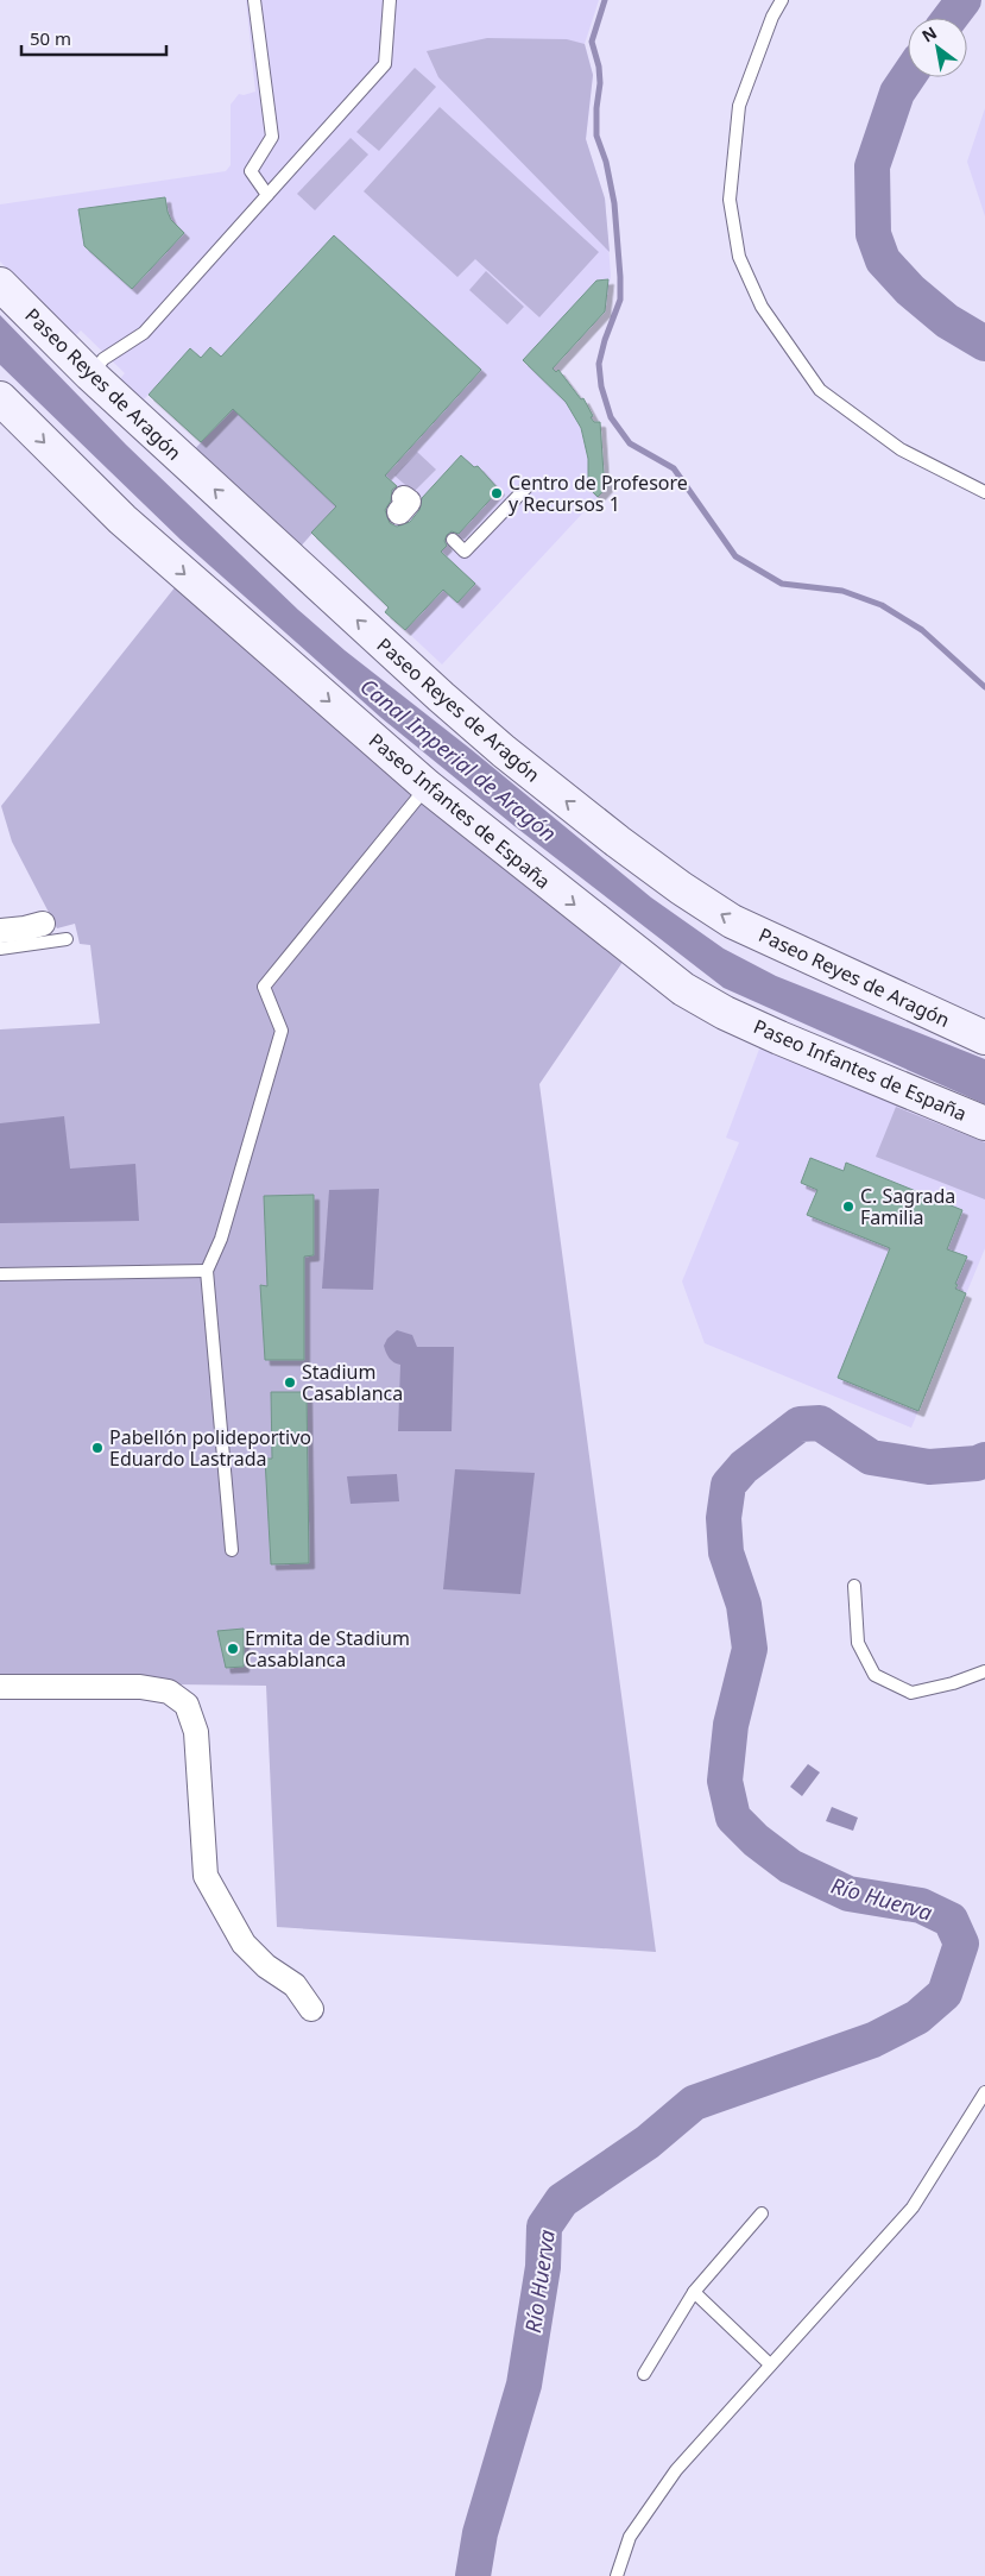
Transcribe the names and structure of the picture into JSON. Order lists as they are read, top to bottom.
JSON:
{
  "streets": {
    "street": ["Paseo Reyes de Aragón", "Paseo Infantes de España"]
  },
  "one_way": ["Paseo Reyes de Aragón", "Paseo Infantes de España"],
  "water": ["Canal Imperial de Aragón", "Río Huerva"],
  "places": [
    "Centro de Profesore y Recursos 1",
    "C. Sagrada Familia",
    "Stadium Casablanca",
    "Pabellón polideportivo Eduardo Lastrada",
    "Ermita de Stadium Casablanca"
  ],
  "scale_bar": "50 m",
  "north": "top left"
}
